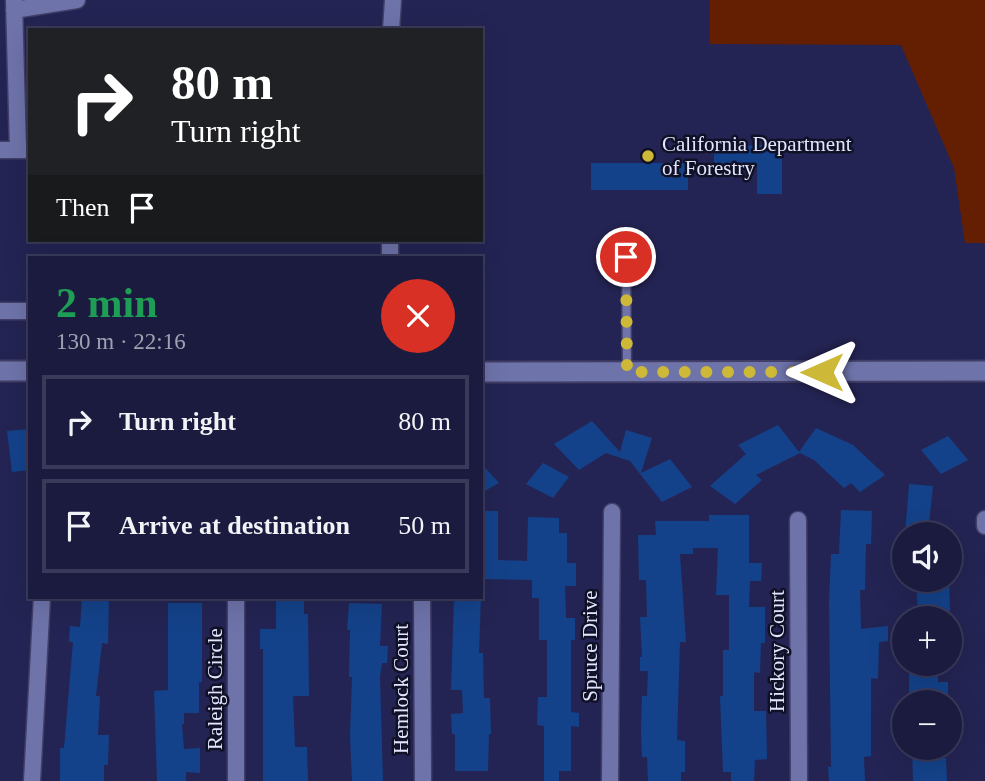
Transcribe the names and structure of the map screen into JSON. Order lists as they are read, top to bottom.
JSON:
{
  "streets": {
    "street": [
      "Spruce Drive",
      "Hickory Court",
      "Raleigh Circle",
      "Hemlock Court"
    ]
  },
  "places": ["California Department of Forestry"],
  "page": {
    "turn": ["80 m", "Turn right"],
    "then": "Then",
    "heading": ["2 min", "130 m · 22:16"],
    "list": [
      {
        "name": "Turn right",
        "value": "80 m"
      },
      {
        "name": "Arrive at destination",
        "value": "50 m"
      }
    ],
    "map_buttons": ["+", "−"]
  }
}
